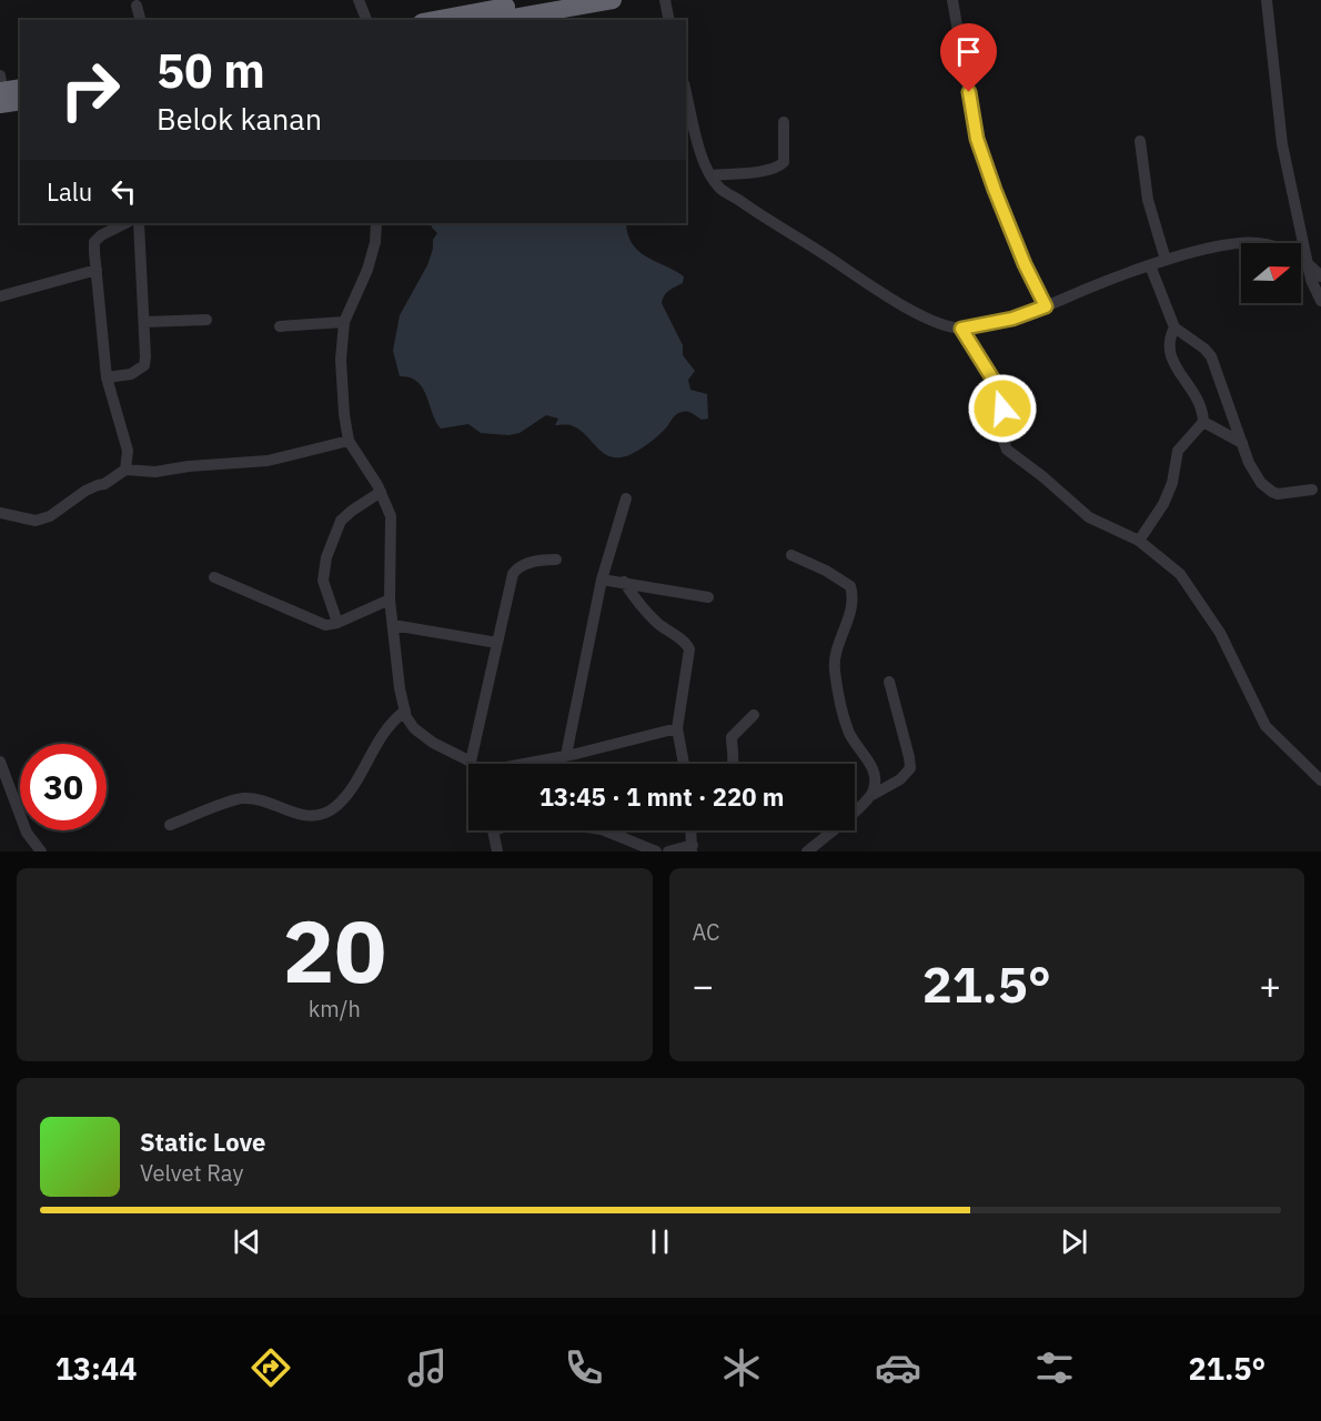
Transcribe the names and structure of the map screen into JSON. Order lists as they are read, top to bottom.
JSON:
{
  "north": "right",
  "page": {
    "turn": ["50 m", "Belok kanan"],
    "then": "Lalu",
    "limit": "30",
    "trip": "13:45 · 1 mnt · 220 m",
    "tile": [
      ["20", "km/h"],
      "AC"
    ],
    "heat": ["−", "21.5°", "+"],
    "song": ["Static Love", "Velvet Ray"],
    "tabs": ["13:44", "21.5°"]
  }
}
